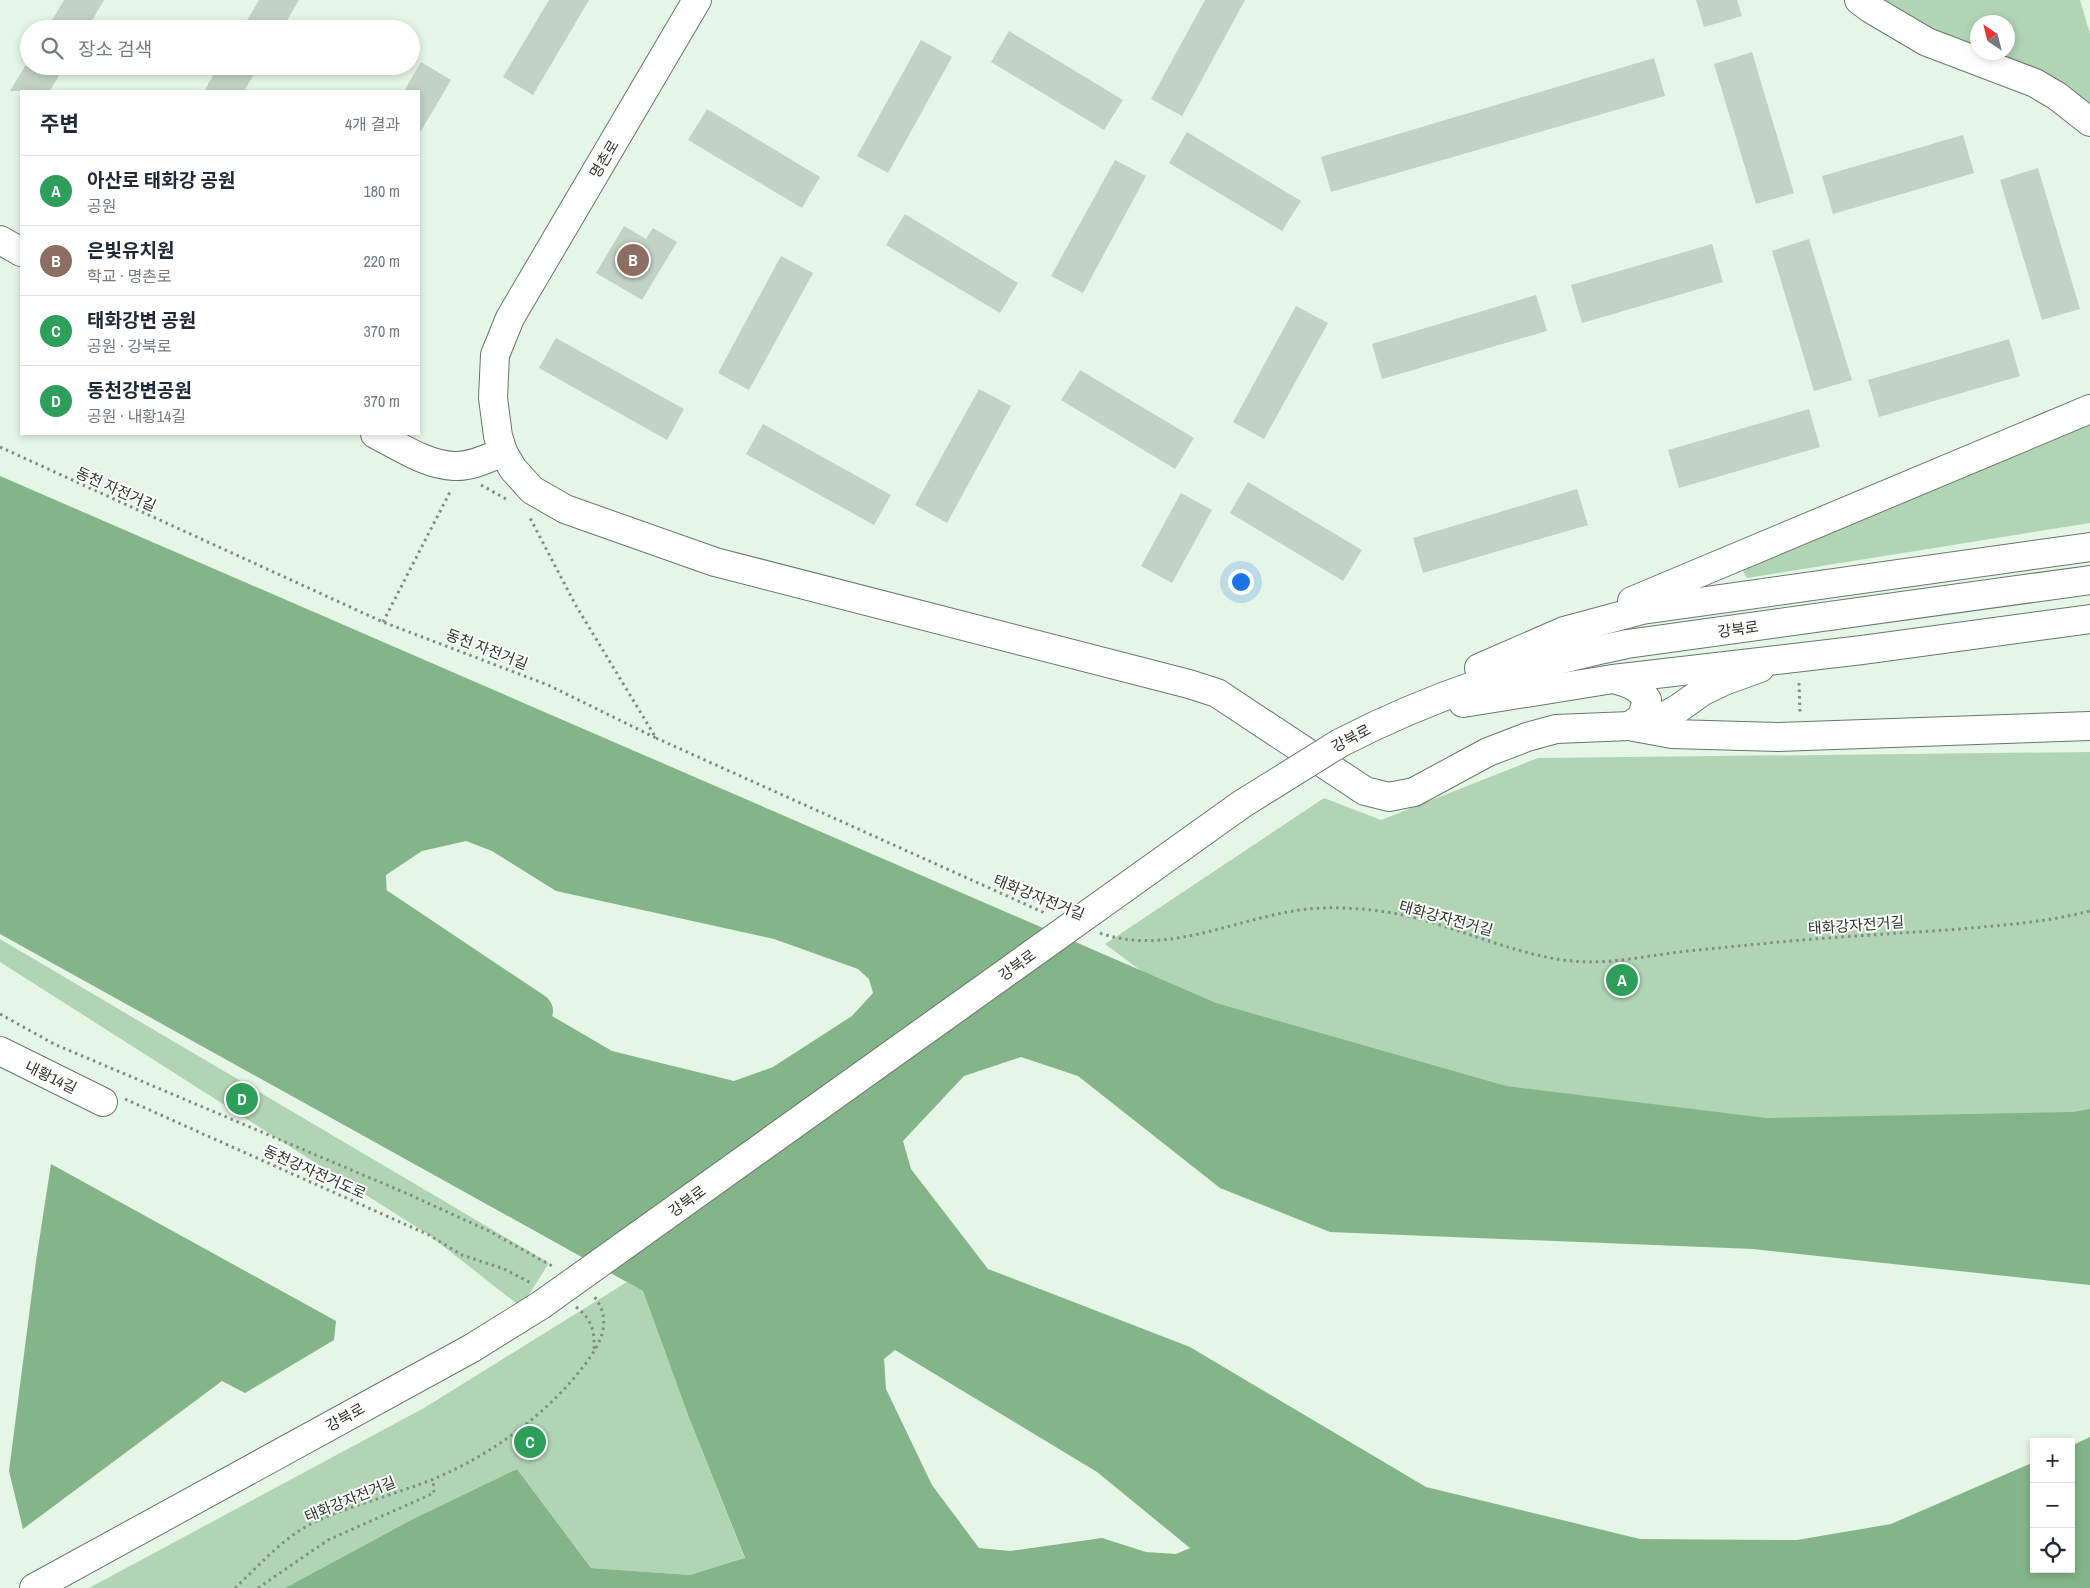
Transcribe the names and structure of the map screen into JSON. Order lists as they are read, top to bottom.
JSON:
{
  "streets": {
    "main road": ["명촌로", "강북로", "내황14길"],
    "path": ["동천 자전거길", "태화강자전거길", "동천강자전거도로"]
  },
  "crossings": [
    ["동천 자전거길", "태화강자전거길"],
    ["강북로", "동천강자전거도로"],
    ["내황14길", "동천강자전거도로"]
  ],
  "north": "top left",
  "page": {
    "search": "장소 검색",
    "heading": ["주변", "4개 결과"],
    "list": [
      {
        "mark": "A",
        "name": "아산로 태화강 공원",
        "note": "공원",
        "value": "180 m"
      },
      {
        "mark": "B",
        "name": "은빛유치원",
        "note": "학교 · 명촌로",
        "value": "220 m"
      },
      {
        "mark": "C",
        "name": "태화강변 공원",
        "note": "공원 · 강북로",
        "value": "370 m"
      },
      {
        "mark": "D",
        "name": "동천강변공원",
        "note": "공원 · 내황14길",
        "value": "370 m"
      }
    ],
    "pins": [
      "B",
      "A",
      "D",
      "C"
    ],
    "map_buttons": ["+", "−"]
  }
}
